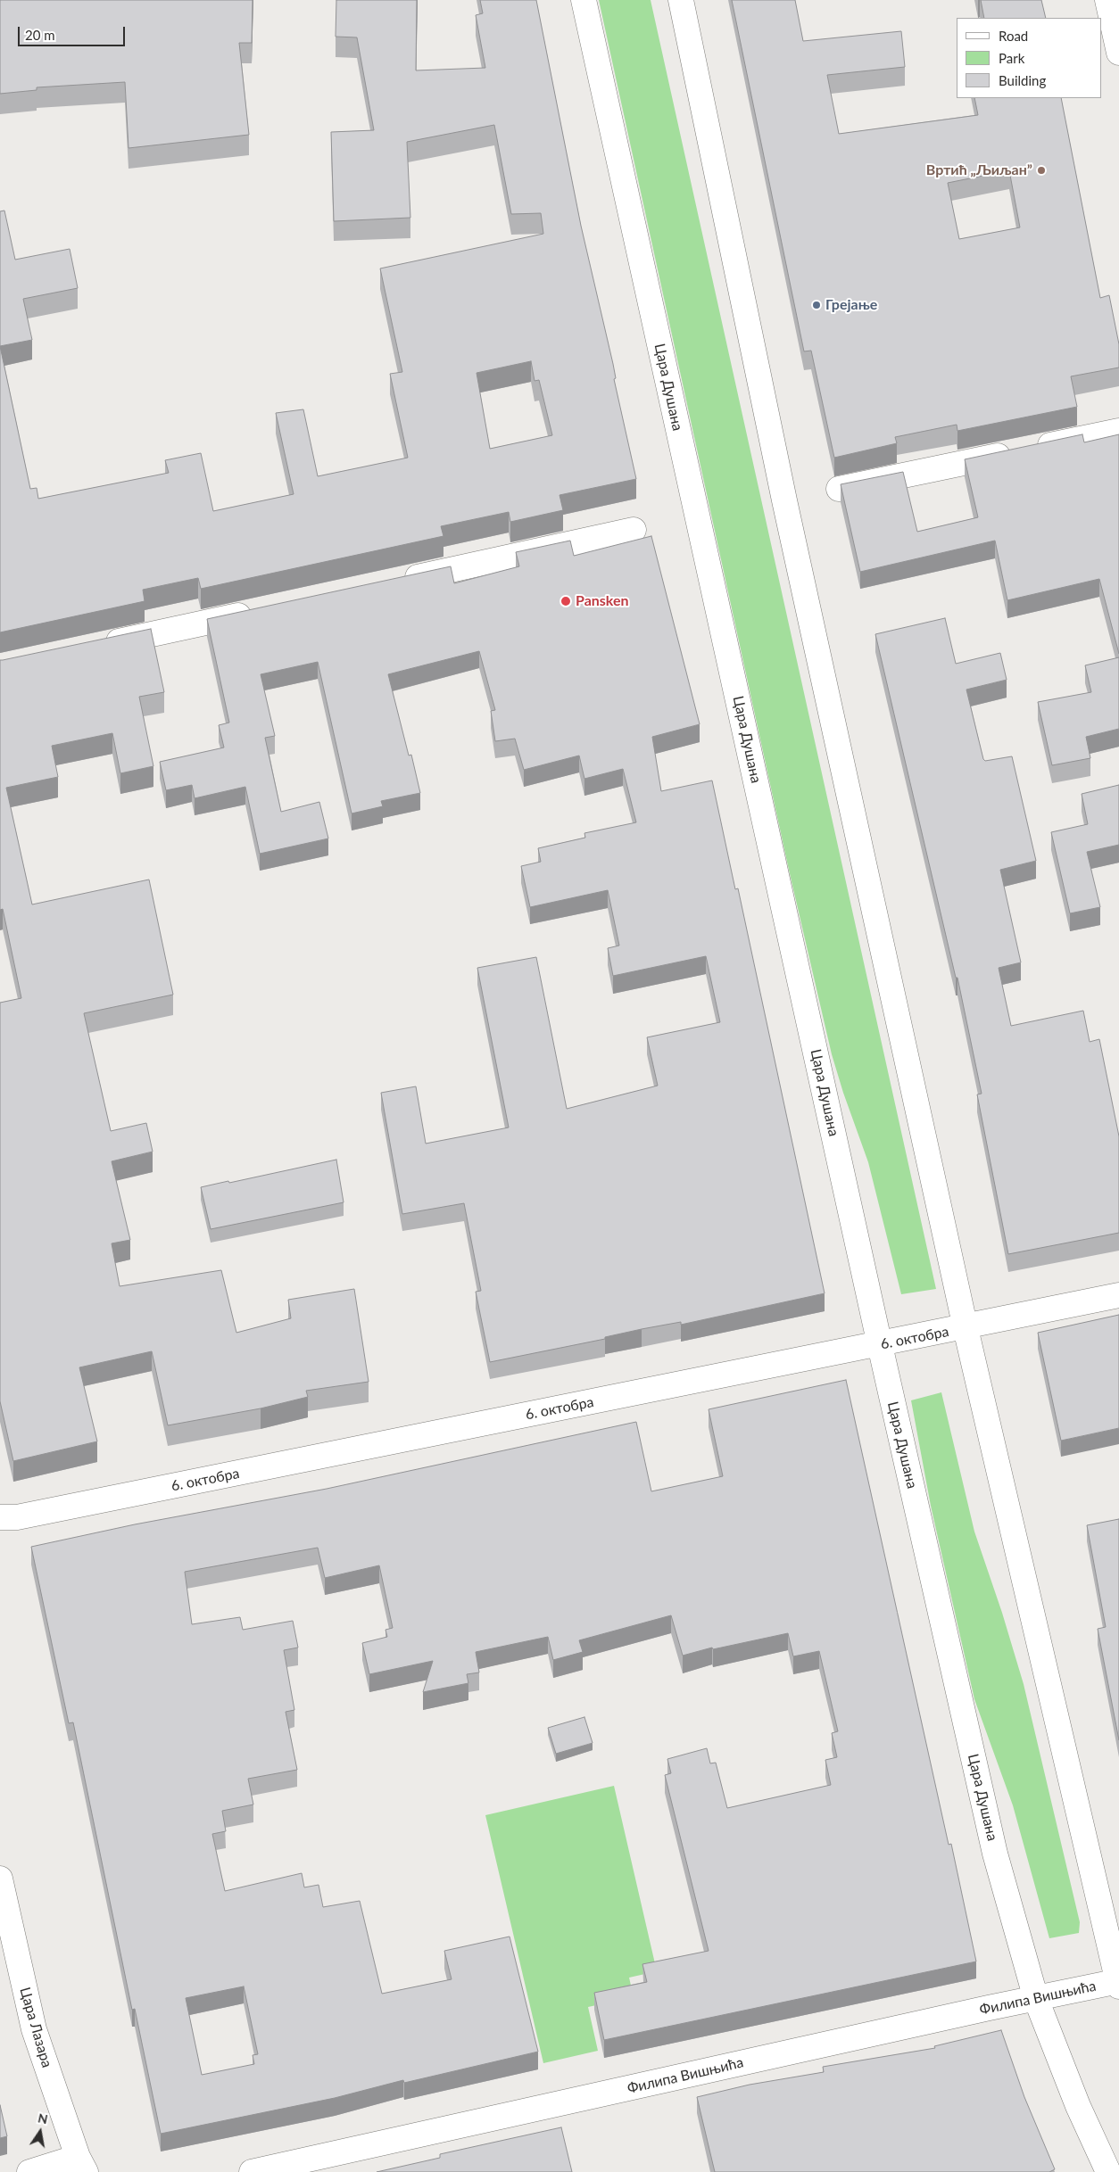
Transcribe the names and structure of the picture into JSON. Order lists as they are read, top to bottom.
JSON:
{
  "streets": {
    "street": [
      "Цара Душана",
      "6. октобра",
      "Филипа Вишњића",
      "Цара Лазара"
    ]
  },
  "crossings": [
    ["Цара Душана", "6. октобра"],
    ["Цара Душана", "Филипа Вишњића"]
  ],
  "places": ["Вртић „Љиљан”", "Грејање", "Pansken"],
  "legend": ["Road", "Park", "Building"],
  "scale_bar": "20 m",
  "north": "top"
}
